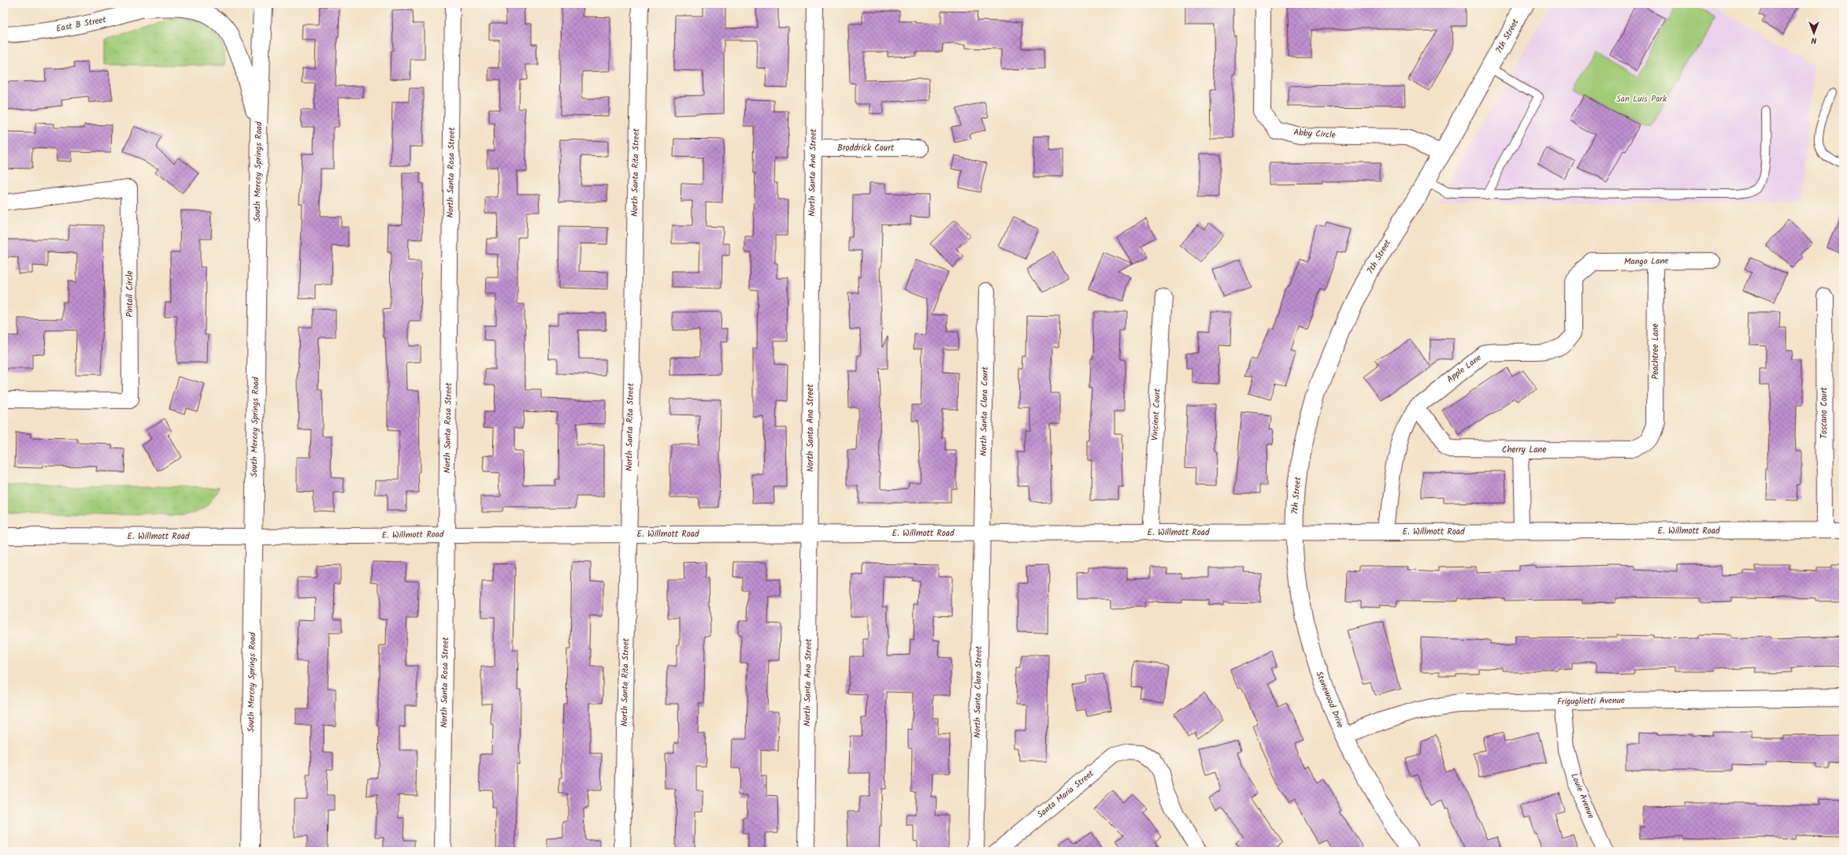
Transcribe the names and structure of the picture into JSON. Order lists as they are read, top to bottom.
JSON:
{
  "streets": {
    "main road": ["7th Street", "South Mercey Springs Road", "Stonewood Drive"],
    "street": [
      "East B Street",
      "Abby Circle",
      "Broddrick Court",
      "North Santa Rosa Street",
      "North Santa Rita Street",
      "North Santa Ana Street",
      "Mango Lane",
      "Pintail Circle",
      "Peachtree Lane",
      "Apple Lane",
      "North Santa Clara Court",
      "Toscano Court",
      "Vincient Court",
      "Cherry Lane",
      "E. Willmott Road",
      "North Santa Clara Street",
      "Friguglietti Avenue",
      "Santa Maria Street",
      "Louie Avenue"
    ]
  },
  "crossings": [
    ["7th Street", "Abby Circle"],
    ["7th Street", "E. Willmott Road"],
    ["7th Street", "Stonewood Drive"],
    ["Broddrick Court", "North Santa Ana Street"],
    ["South Mercey Springs Road", "E. Willmott Road"],
    ["North Santa Rosa Street", "E. Willmott Road"],
    ["North Santa Rita Street", "E. Willmott Road"],
    ["North Santa Ana Street", "E. Willmott Road"],
    ["Mango Lane", "Peachtree Lane"],
    ["Mango Lane", "Apple Lane"],
    ["Peachtree Lane", "Cherry Lane"],
    ["Apple Lane", "Cherry Lane"],
    ["Apple Lane", "E. Willmott Road"],
    ["North Santa Clara Court", "E. Willmott Road"],
    ["North Santa Clara Court", "North Santa Clara Street"],
    ["Toscano Court", "E. Willmott Road"],
    ["Vincient Court", "E. Willmott Road"],
    ["E. Willmott Road", "North Santa Clara Street"],
    ["E. Willmott Road", "Stonewood Drive"],
    ["Stonewood Drive", "Friguglietti Avenue"],
    ["Friguglietti Avenue", "Louie Avenue"]
  ],
  "parks": ["San Luis Park"],
  "north": "bottom"
}
